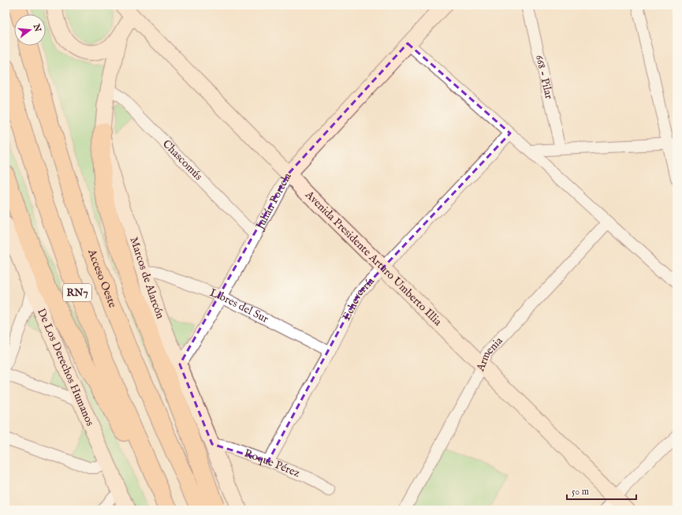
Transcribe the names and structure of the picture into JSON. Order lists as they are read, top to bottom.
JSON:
{
  "streets": {
    "highway": ["Acceso Oeste", "RN7"],
    "main road": [
      "Julián Portela",
      "Avenida Presidente Arturo Umberto Illia",
      "Marcos de Alarcón",
      "De Los Derechos Humanos"
    ],
    "street": [
      "668 - Pilar",
      "Chascomús",
      "Echeverría",
      "Libres del Sur",
      "Armenia",
      "Roque Pérez"
    ]
  },
  "crossings": [
    ["Chascomús", "Julián Portela"],
    ["Chascomús", "Marcos de Alarcón"],
    ["Julián Portela", "Avenida Presidente Arturo Umberto Illia"],
    ["Julián Portela", "Marcos de Alarcón"],
    ["Julián Portela", "Libres del Sur"],
    ["Avenida Presidente Arturo Umberto Illia", "Marcos de Alarcón"],
    ["Avenida Presidente Arturo Umberto Illia", "Echeverría"],
    ["Avenida Presidente Arturo Umberto Illia", "Armenia"],
    ["Marcos de Alarcón", "Libres del Sur"],
    ["Marcos de Alarcón", "Roque Pérez"],
    ["Echeverría", "Libres del Sur"],
    ["Echeverría", "Roque Pérez"]
  ],
  "scale_bar": "50 m",
  "north": "right"
}
